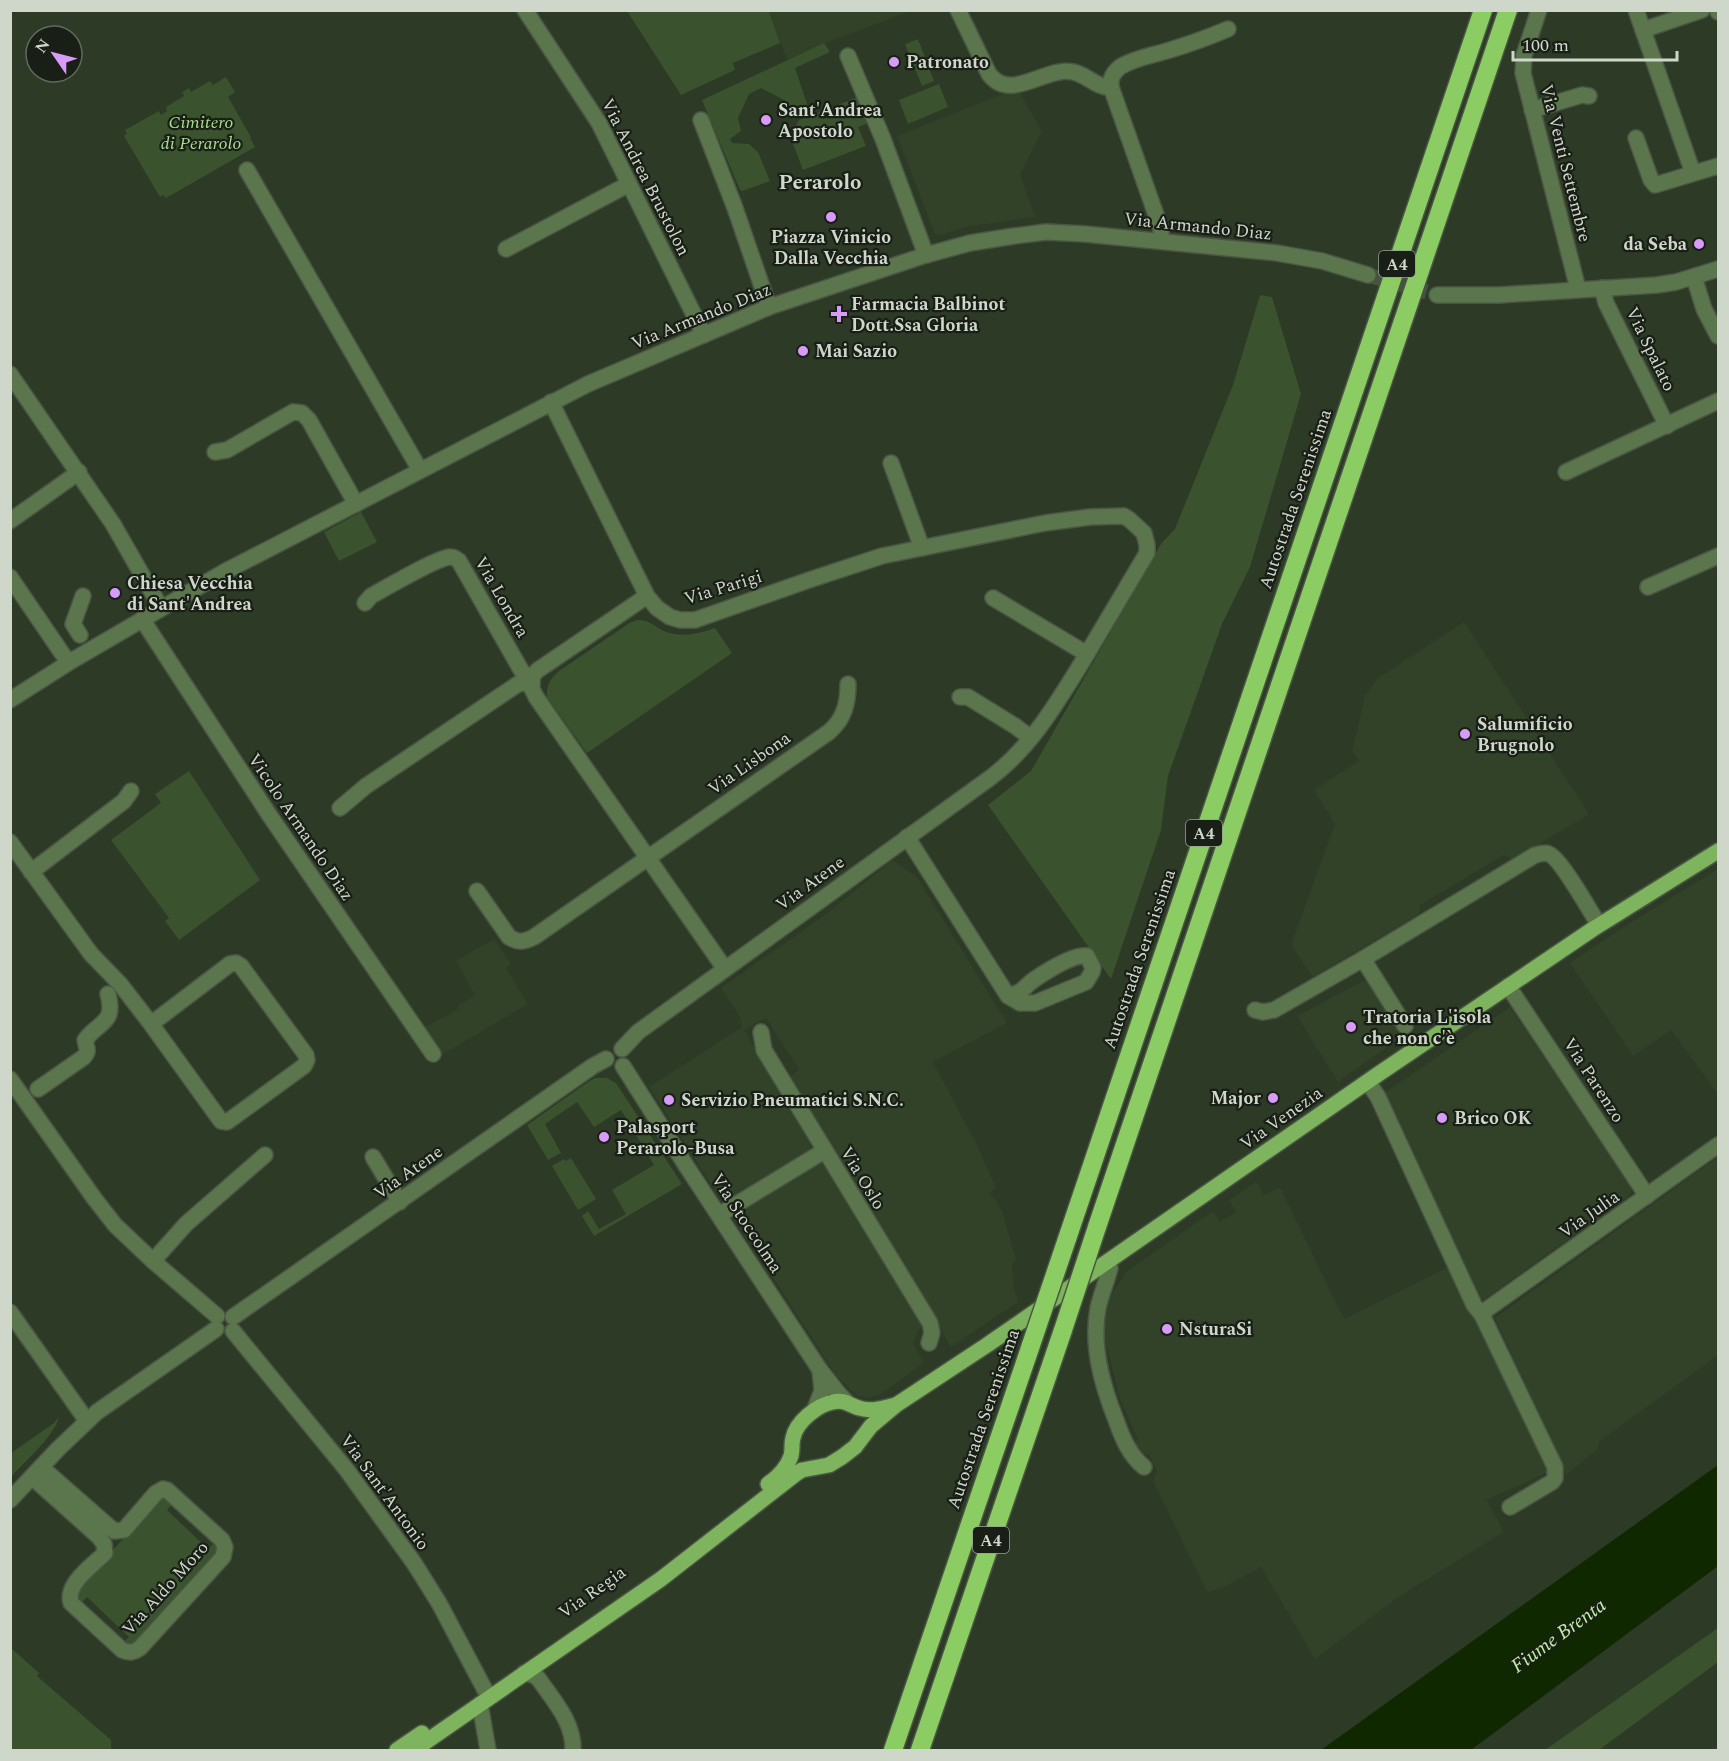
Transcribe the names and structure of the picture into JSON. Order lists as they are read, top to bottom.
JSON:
{
  "streets": {
    "highway": ["A4", "Autostrada Serenissima"],
    "main road": ["Via Venezia", "Via Regia"],
    "street": [
      "Via Venti Settembre",
      "Via Andrea Brustolon",
      "Via Armando Diaz",
      "Via Spalato",
      "Via Parigi",
      "Via Londra",
      "Via Lisbona",
      "Vicolo Armando Diaz",
      "Via Atene",
      "Via Parenzo",
      "Via Oslo",
      "Via Julia",
      "Via Stoccolma",
      "Via Sant'Antonio",
      "Via Aldo Moro"
    ]
  },
  "crossings": [
    ["Via Andrea Brustolon", "Via Armando Diaz"],
    ["Via Armando Diaz", "Via Parigi"],
    ["Via Armando Diaz", "Vicolo Armando Diaz"],
    ["Via Parigi", "Via Atene"],
    ["Via Atene", "Via Stoccolma"],
    ["Via Atene", "Via Sant'Antonio"],
    ["Via Parenzo", "Via Venezia"],
    ["Via Parenzo", "Via Julia"],
    ["Via Venezia", "Via Regia"],
    ["Via Stoccolma", "Via Regia"],
    ["Via Sant'Antonio", "Via Regia"]
  ],
  "districts": ["Perarolo"],
  "water": ["Fiume Brenta"],
  "parks": ["Cimitero di Perarolo"],
  "places": {
    "other": [
      "Patronato",
      "Sant'Andrea Apostolo",
      "Piazza Vinicio Dalla Vecchia",
      "da Seba",
      "Mai Sazio",
      "Chiesa Vecchia di Sant'Andrea",
      "Salumificio Brugnolo",
      "Tratoria L'isola che non c'è",
      "Major",
      "Servizio Pneumatici S.N.C.",
      "Brico OK",
      "Palasport Perarolo-Busa",
      "NsturaSi"
    ],
    "health": ["Farmacia Balbinot Dott.Ssa Gloria"]
  },
  "scale_bar": "100 m",
  "north": "top left"
}
